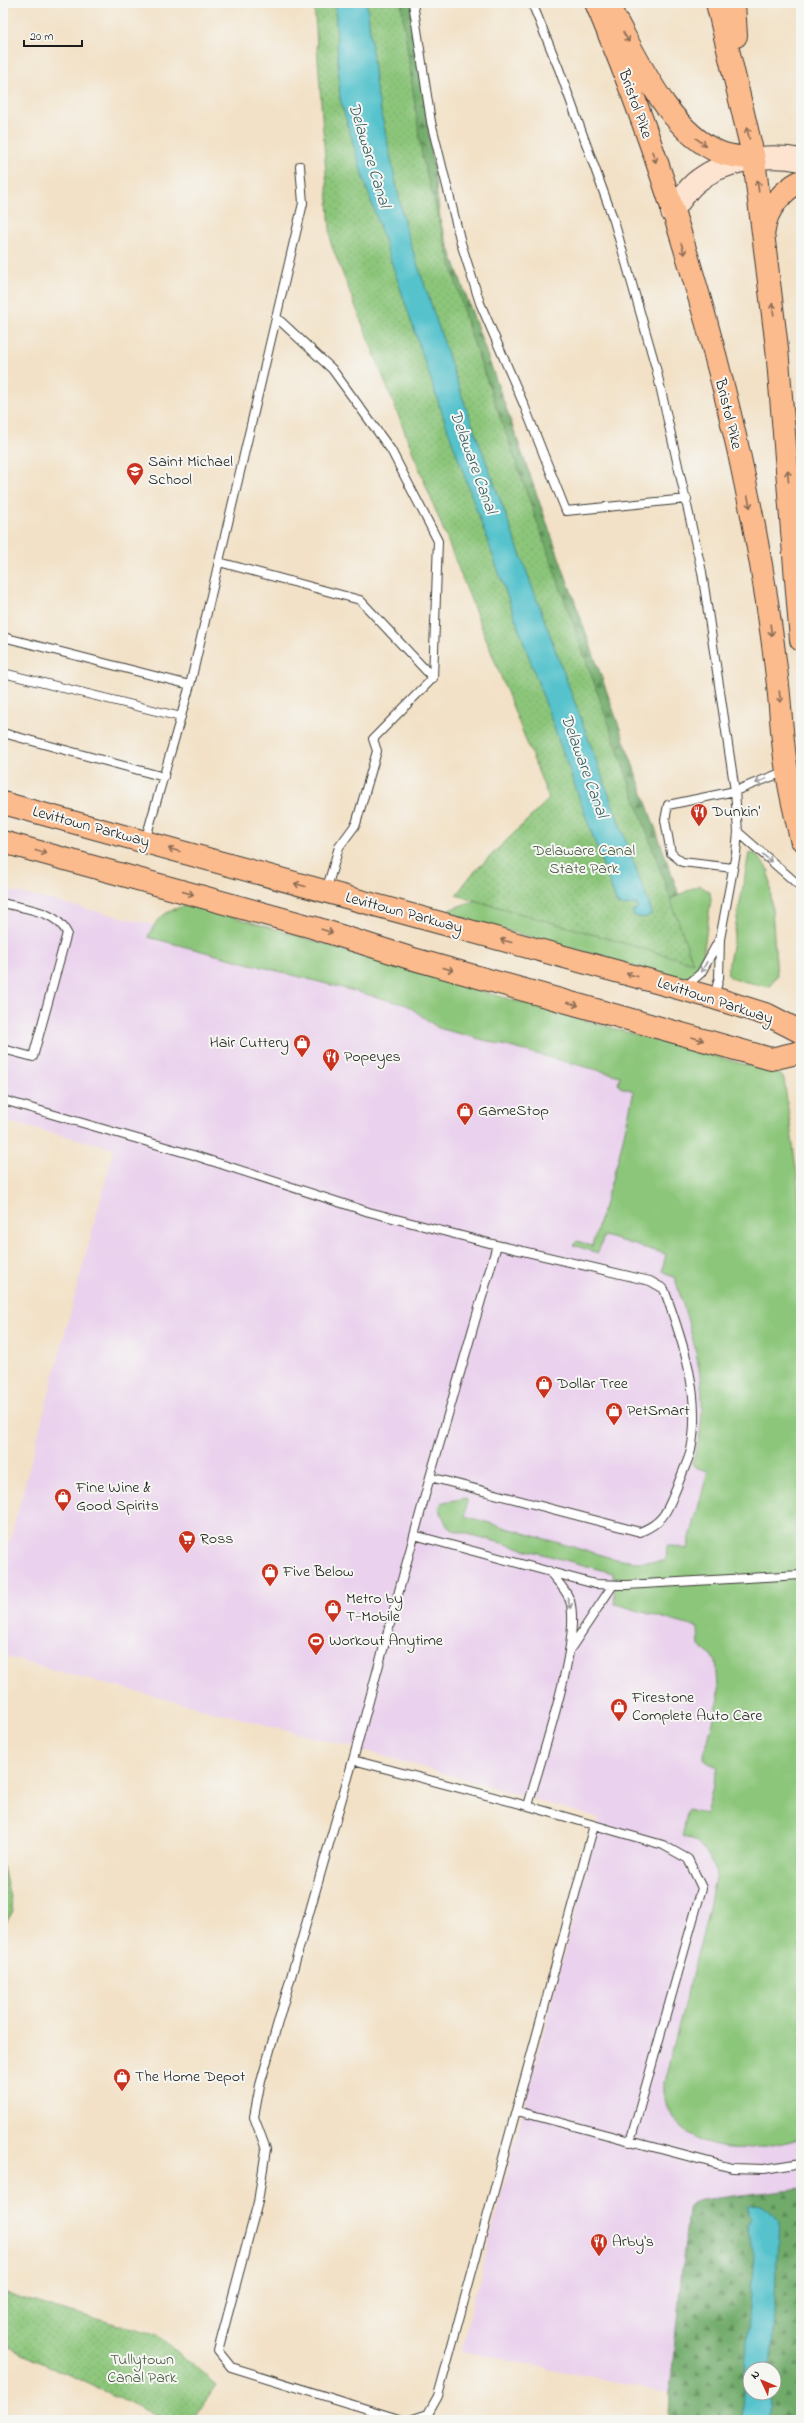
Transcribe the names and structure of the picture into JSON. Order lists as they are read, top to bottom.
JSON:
{
  "streets": {
    "main road": ["Bristol Pike", "Levittown Parkway"]
  },
  "water": ["Delaware Canal"],
  "parks": ["Delaware Canal State Park", "Tullytown Canal Park"],
  "places": {
    "school or university": ["Saint Michael School"],
    "restaurant": ["Dunkin'", "Popeyes", "Arby's"],
    "shop": [
      "Hair Cuttery",
      "GameStop",
      "Dollar Tree",
      "PetSmart",
      "Fine Wine & Good Spirits",
      "Five Below",
      "Metro by T-Mobile",
      "Firestone Complete Auto Care",
      "The Home Depot"
    ],
    "supermarket": ["Ross"],
    "sports": ["Workout Anytime"]
  },
  "scale_bar": "20 m",
  "north": "top left"
}
